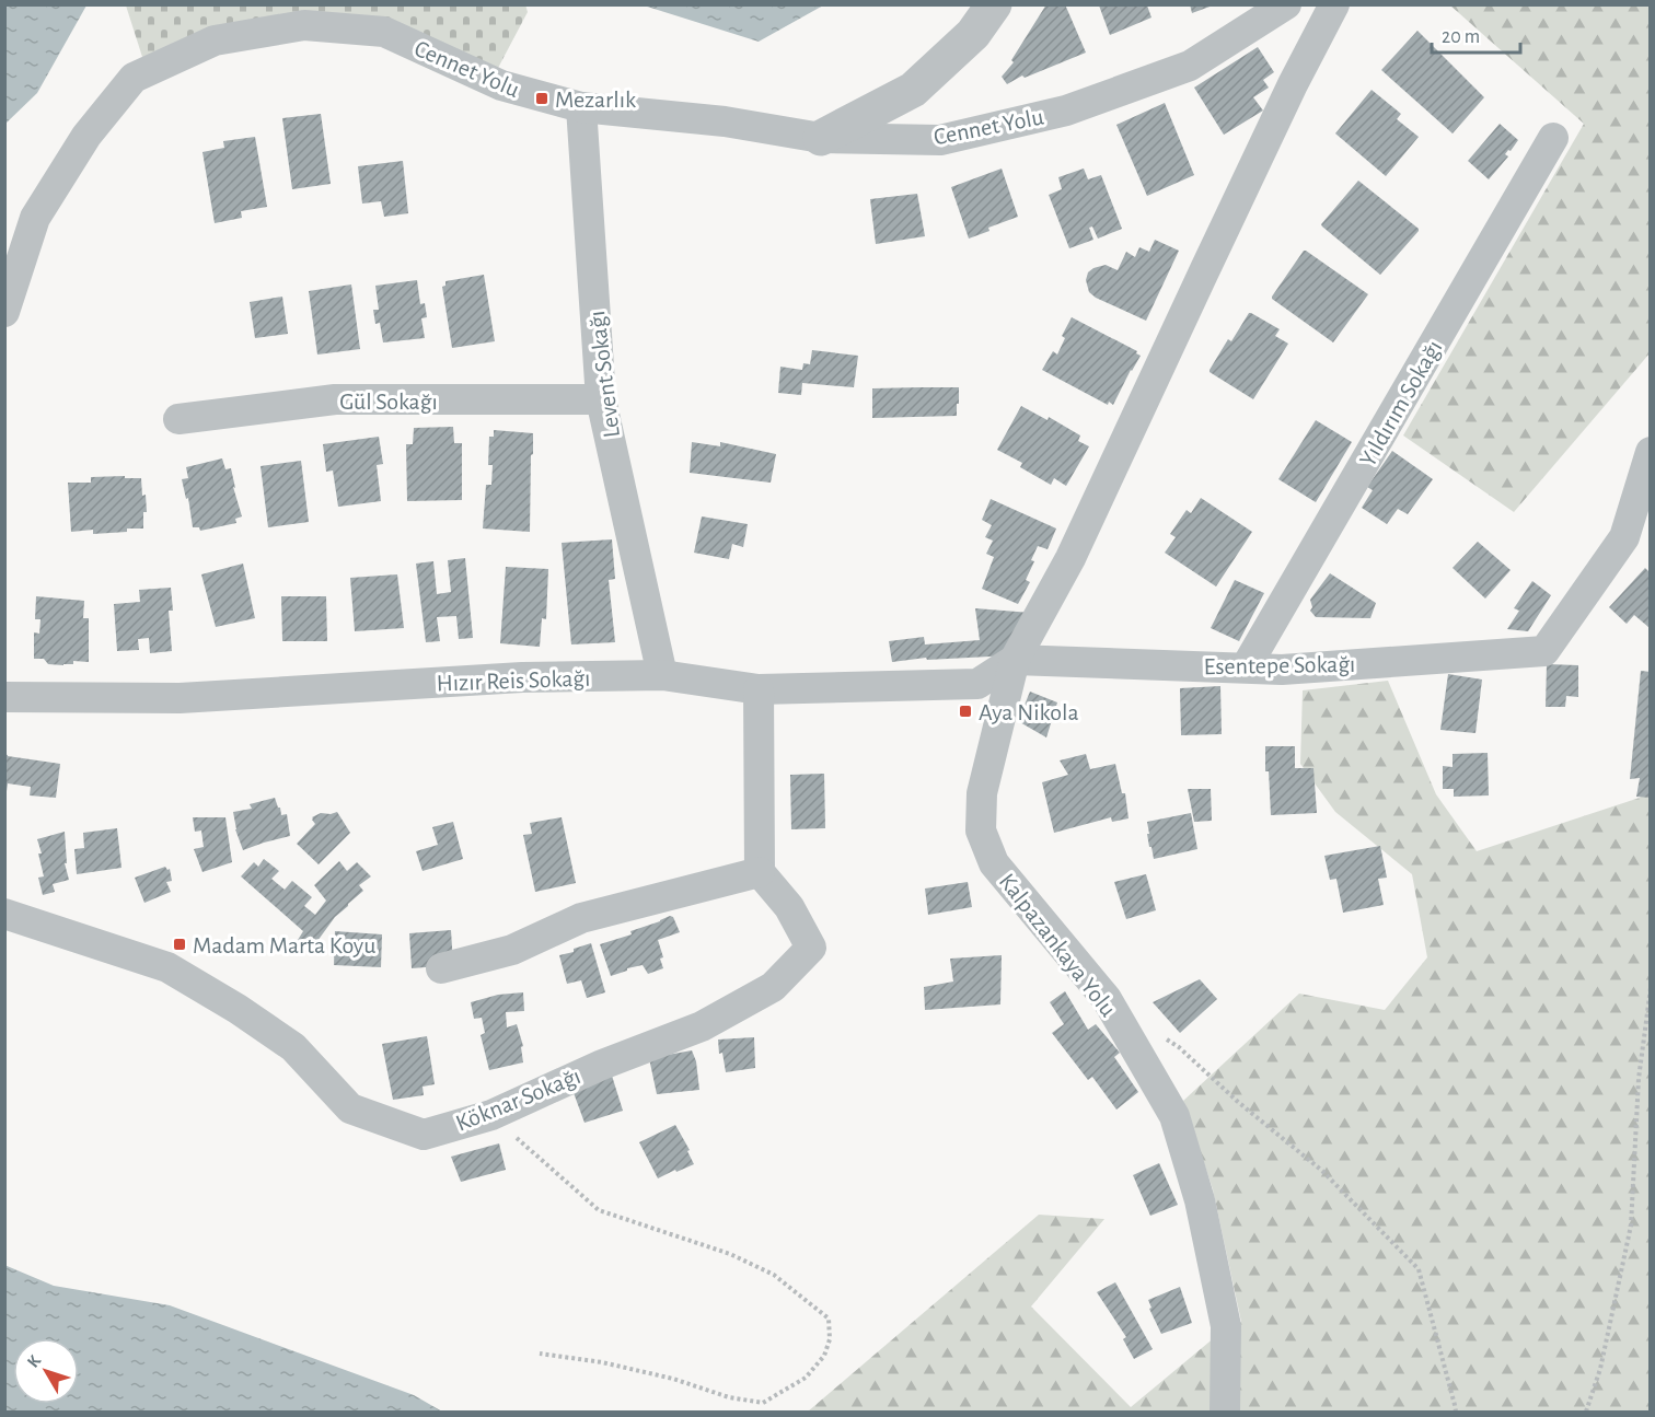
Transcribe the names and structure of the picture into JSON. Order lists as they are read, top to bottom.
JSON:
{
  "streets": {
    "street": [
      "Cennet Yolu",
      "Levent Sokağı",
      "Gül Sokağı",
      "Yıldırım Sokağı",
      "Esentepe Sokağı",
      "Hızır Reis Sokağı",
      "Kalpazankaya Yolu",
      "Köknar Sokağı"
    ]
  },
  "crossings": [
    ["Cennet Yolu", "Levent Sokağı"],
    ["Levent Sokağı", "Gül Sokağı"],
    ["Levent Sokağı", "Hızır Reis Sokağı"],
    ["Yıldırım Sokağı", "Esentepe Sokağı"],
    ["Esentepe Sokağı", "Hızır Reis Sokağı"],
    ["Esentepe Sokağı", "Kalpazankaya Yolu"],
    ["Hızır Reis Sokağı", "Kalpazankaya Yolu"]
  ],
  "places": {
    "transit": ["Mezarlık", "Aya Nikola", "Madam Marta Koyu"]
  },
  "scale_bar": "20 m",
  "north": "top left"
}
